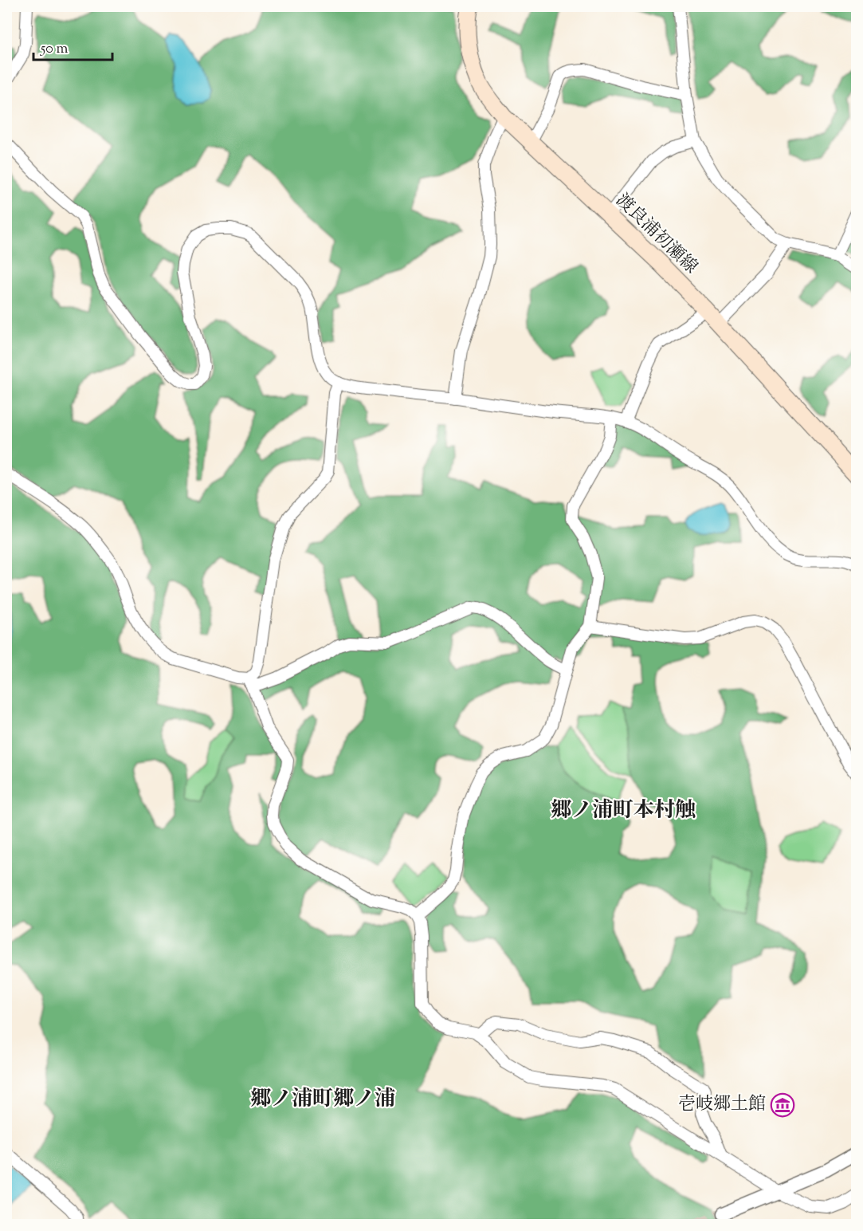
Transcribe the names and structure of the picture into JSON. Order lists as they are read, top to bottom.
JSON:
{
  "streets": {
    "main road": ["渡良浦初瀬線"]
  },
  "districts": ["郷ノ浦町本村触", "郷ノ浦町郷ノ浦"],
  "places": {
    "museum": ["壱岐郷土館"]
  },
  "scale_bar": "50 m"
}
